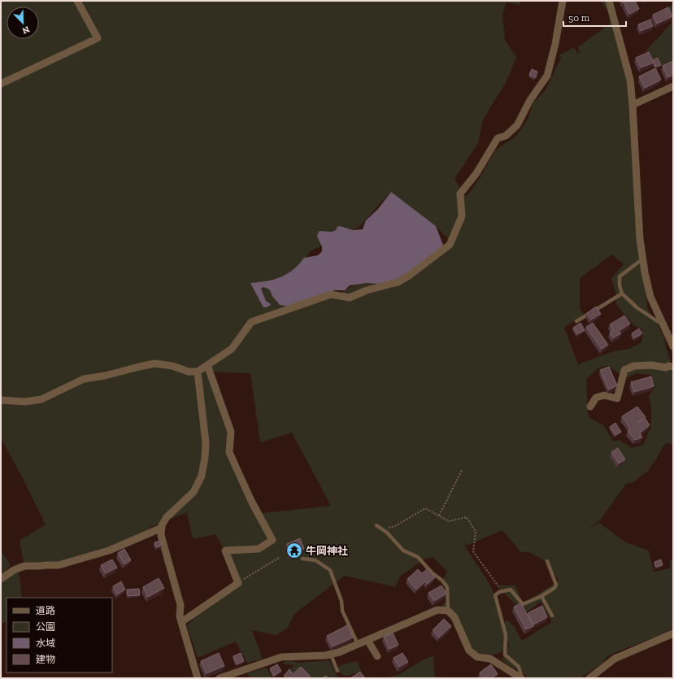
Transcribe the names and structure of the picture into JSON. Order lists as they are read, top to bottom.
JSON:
{
  "places": {
    "temple": ["牛岡神社"]
  },
  "legend": [
    "道路",
    "公園",
    "水域",
    "建物"
  ],
  "scale_bar": "50 m",
  "north": "bottom right"
}
